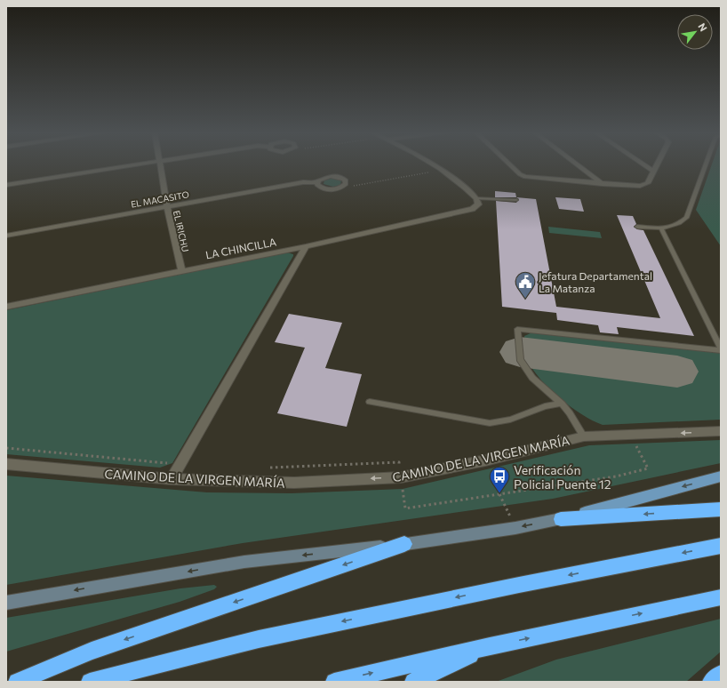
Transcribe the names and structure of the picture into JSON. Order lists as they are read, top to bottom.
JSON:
{
  "streets": {
    "street": [
      "EL MACASITO",
      "EL IRICHU",
      "LA CHINCILLA",
      "CAMINO DE LA VIRGEN MARÍA"
    ]
  },
  "crossings": [
    ["EL MACASITO", "EL IRICHU"],
    ["EL IRICHU", "LA CHINCILLA"]
  ],
  "one_way": ["CAMINO DE LA VIRGEN MARÍA"],
  "places": {
    "public building": ["Jefatura Departamental La Matanza"],
    "bus stop": ["Verificación Policial Puente 12"]
  },
  "north": "top right"
}
